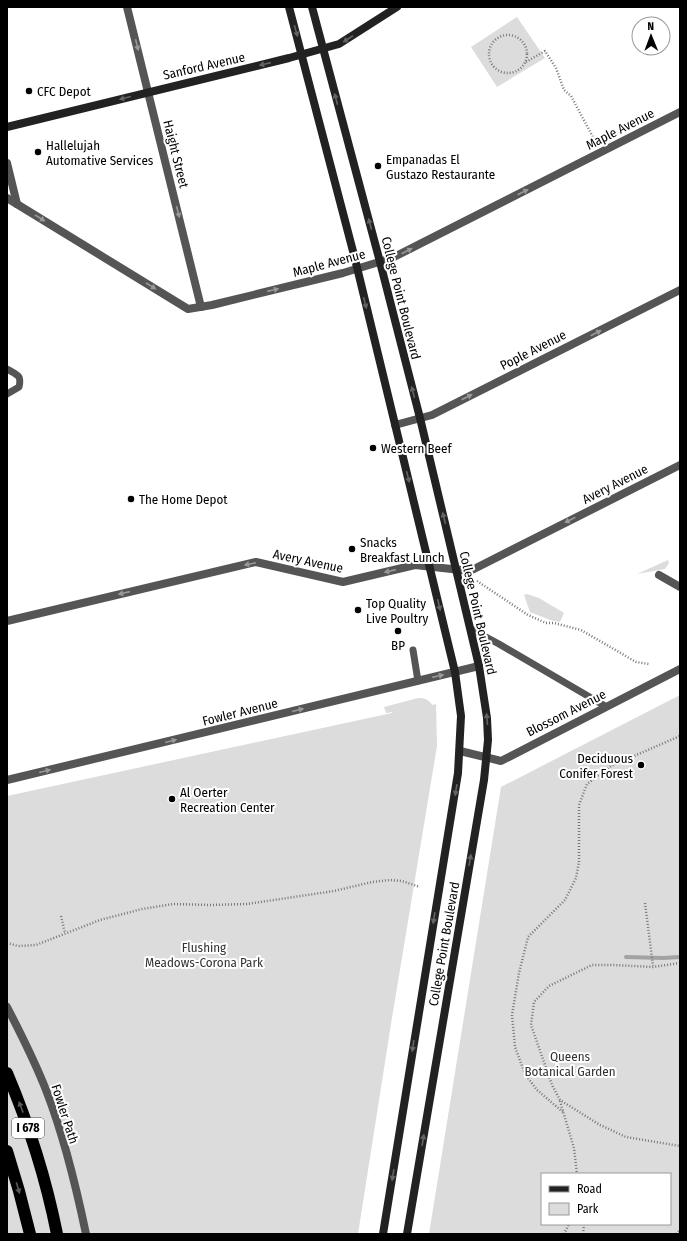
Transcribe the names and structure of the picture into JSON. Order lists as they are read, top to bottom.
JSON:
{
  "streets": {
    "highway": ["I 678"],
    "main road": ["Sanford Avenue", "College Point Boulevard"],
    "street": [
      "Maple Avenue",
      "Haight Street",
      "Pople Avenue",
      "Avery Avenue",
      "Fowler Avenue",
      "Blossom Avenue",
      "Fowler Path"
    ]
  },
  "crossings": [
    ["Sanford Avenue", "Haight Street"],
    ["Sanford Avenue", "College Point Boulevard"],
    ["Maple Avenue", "Haight Street"],
    ["Maple Avenue", "College Point Boulevard"],
    ["College Point Boulevard", "Pople Avenue"],
    ["College Point Boulevard", "Avery Avenue"],
    ["College Point Boulevard", "Fowler Avenue"],
    ["College Point Boulevard", "Blossom Avenue"]
  ],
  "one_way": [
    "Sanford Avenue",
    "Maple Avenue",
    "Haight Street",
    "Pople Avenue",
    "Avery Avenue",
    "Fowler Avenue"
  ],
  "parks": ["Flushing Meadows-Corona Park", "Queens Botanical Garden"],
  "places": [
    "CFC Depot",
    "Hallelujah Automative Services",
    "Empanadas El Gustazo Restaurante",
    "Western Beef",
    "The Home Depot",
    "Snacks Breakfast Lunch",
    "Top Quality Live Poultry",
    "BP",
    "Deciduous Conifer Forest",
    "Al Oerter Recreation Center"
  ],
  "legend": ["Road", "Park"],
  "north": "top"
}
